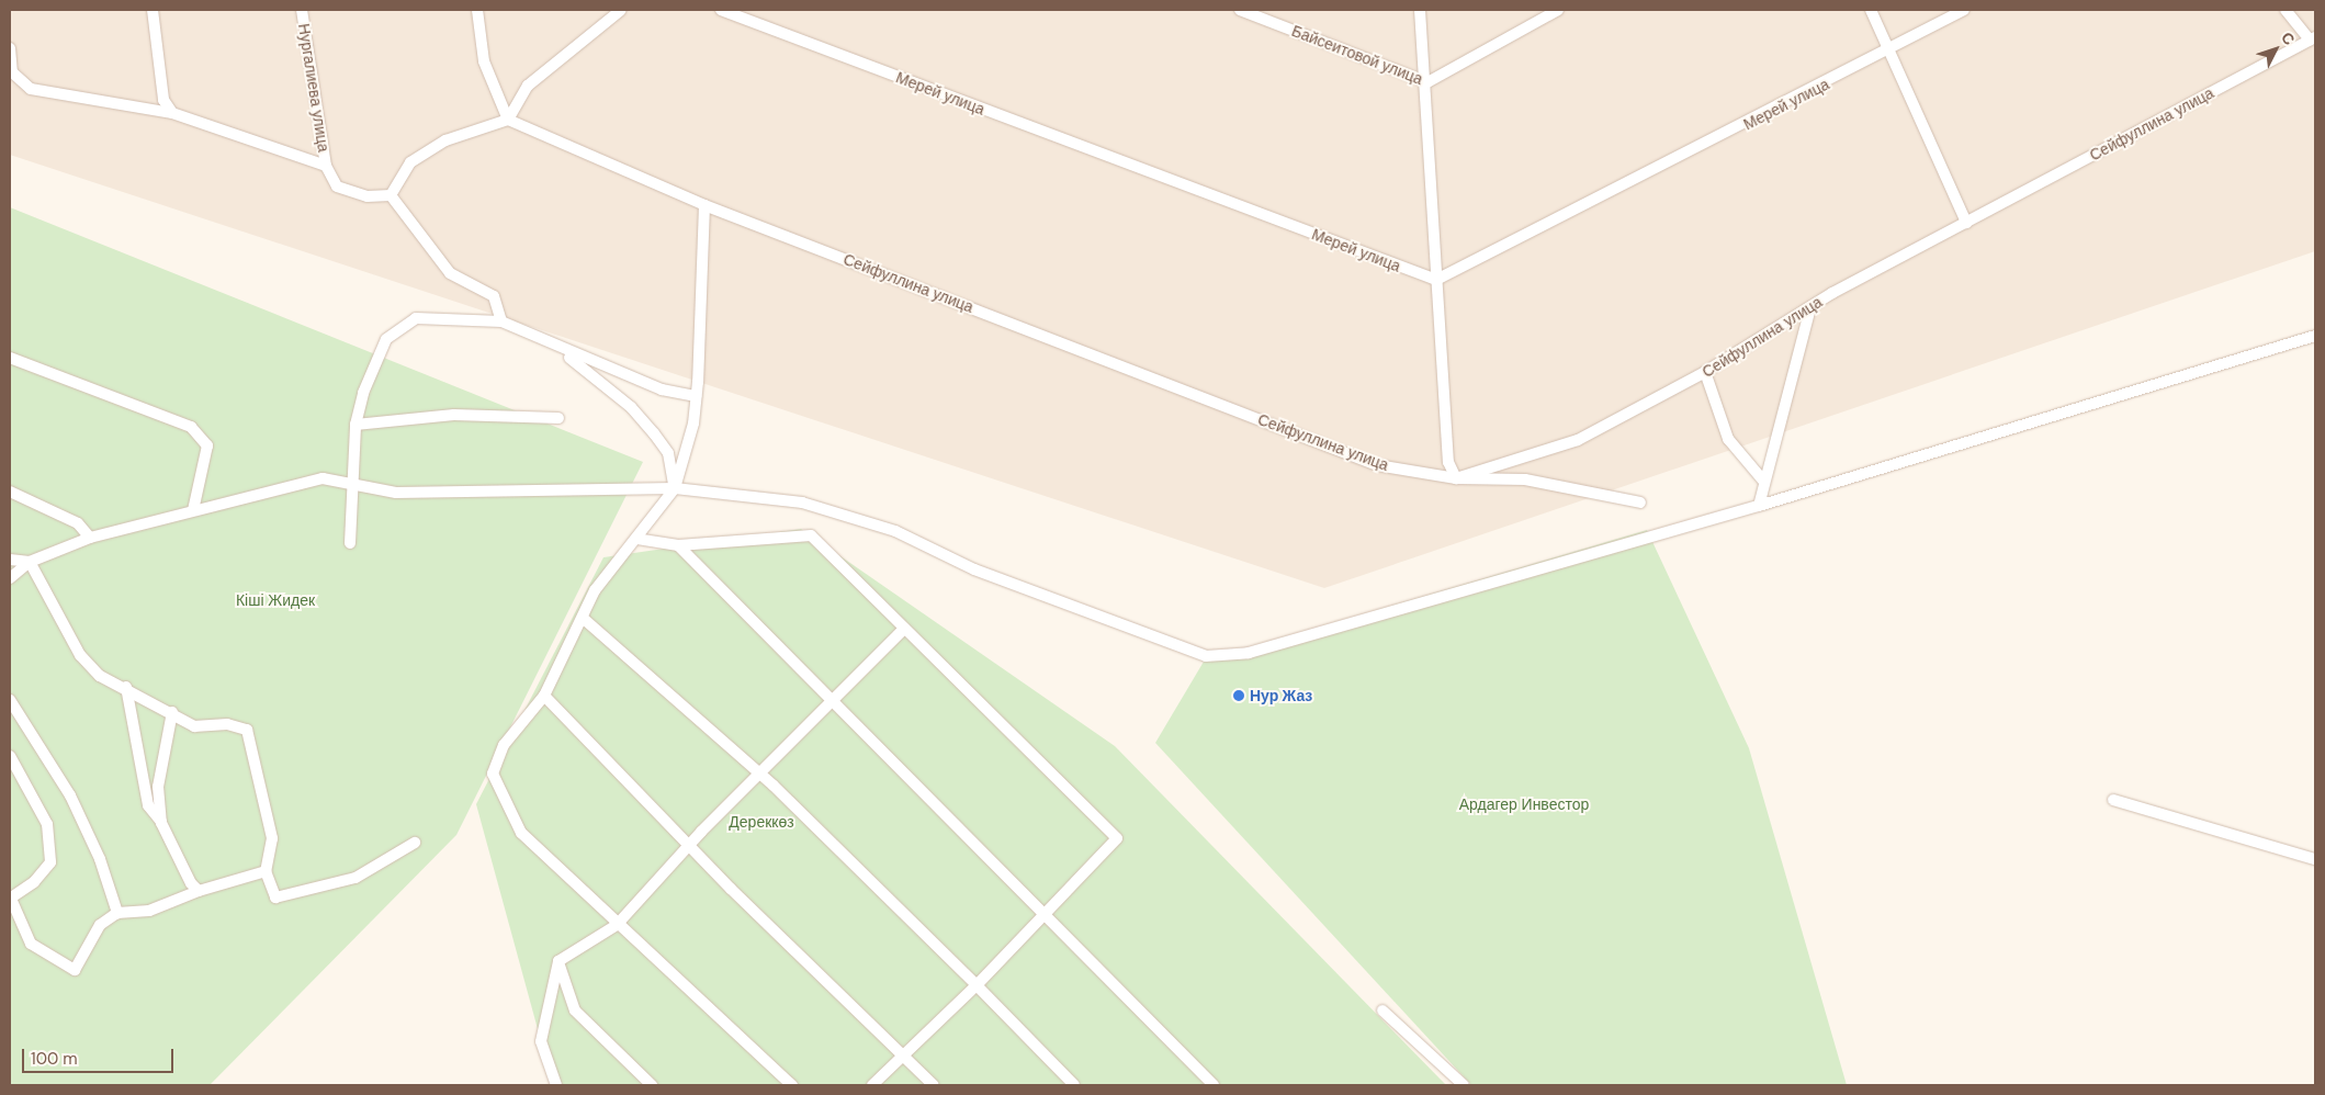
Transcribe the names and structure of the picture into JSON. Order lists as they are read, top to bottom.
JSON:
{
  "streets": {
    "street": [
      "Байсеитовой улица",
      "Нургалиева улица",
      "Мерей улица",
      "Сейфуллина улица"
    ]
  },
  "parks": ["Кіші Жидек", "Ардагер Инвестор", "Дереккөз"],
  "places": ["Нур Жаз"],
  "scale_bar": "100 m",
  "north": "top right"
}
